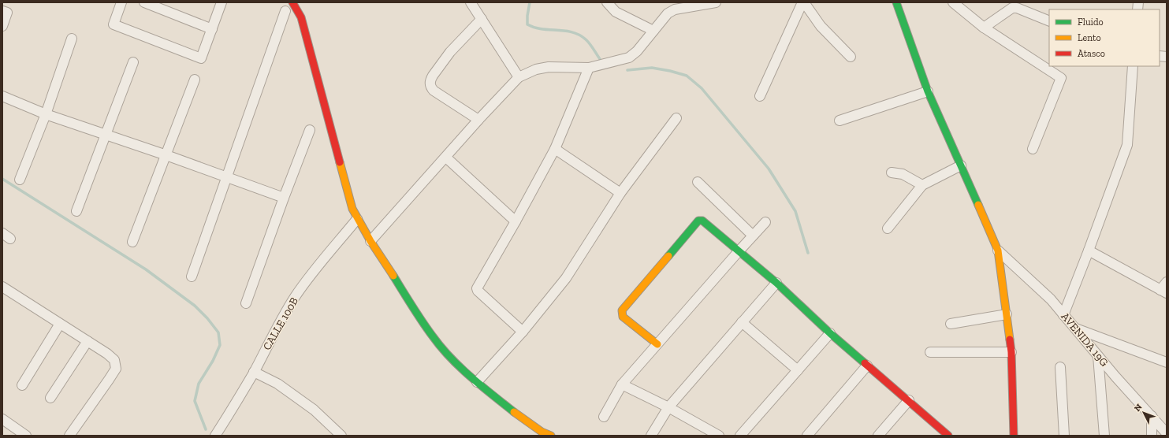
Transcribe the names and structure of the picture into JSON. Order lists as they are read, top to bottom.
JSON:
{
  "streets": {
    "street": ["CALLE 100B", "AVENIDA 19G"]
  },
  "legend": ["Fluido", "Lento", "Atasco"],
  "north": "top left"
}
